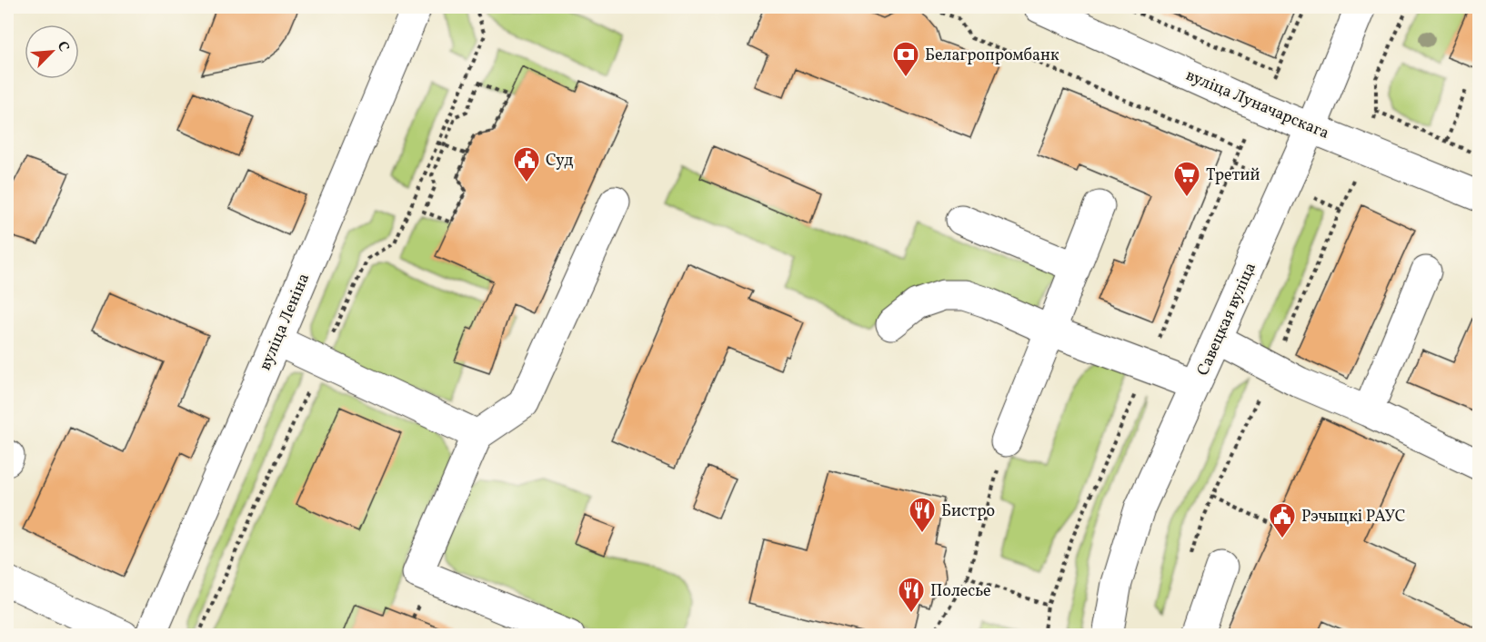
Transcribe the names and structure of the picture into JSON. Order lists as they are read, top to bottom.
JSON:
{
  "streets": {
    "street": ["вуліца Луначарскага", "Савецкая вуліца", "вуліца Леніна"]
  },
  "crossings": [
    ["вуліца Луначарскага", "Савецкая вуліца"]
  ],
  "places": {
    "bank": ["Белагропромбанк"],
    "public building": ["Суд", "Рэчыцкі РАУС"],
    "supermarket": ["Третий"],
    "restaurant": ["Бистро", "Полесье"]
  },
  "north": "top right"
}
